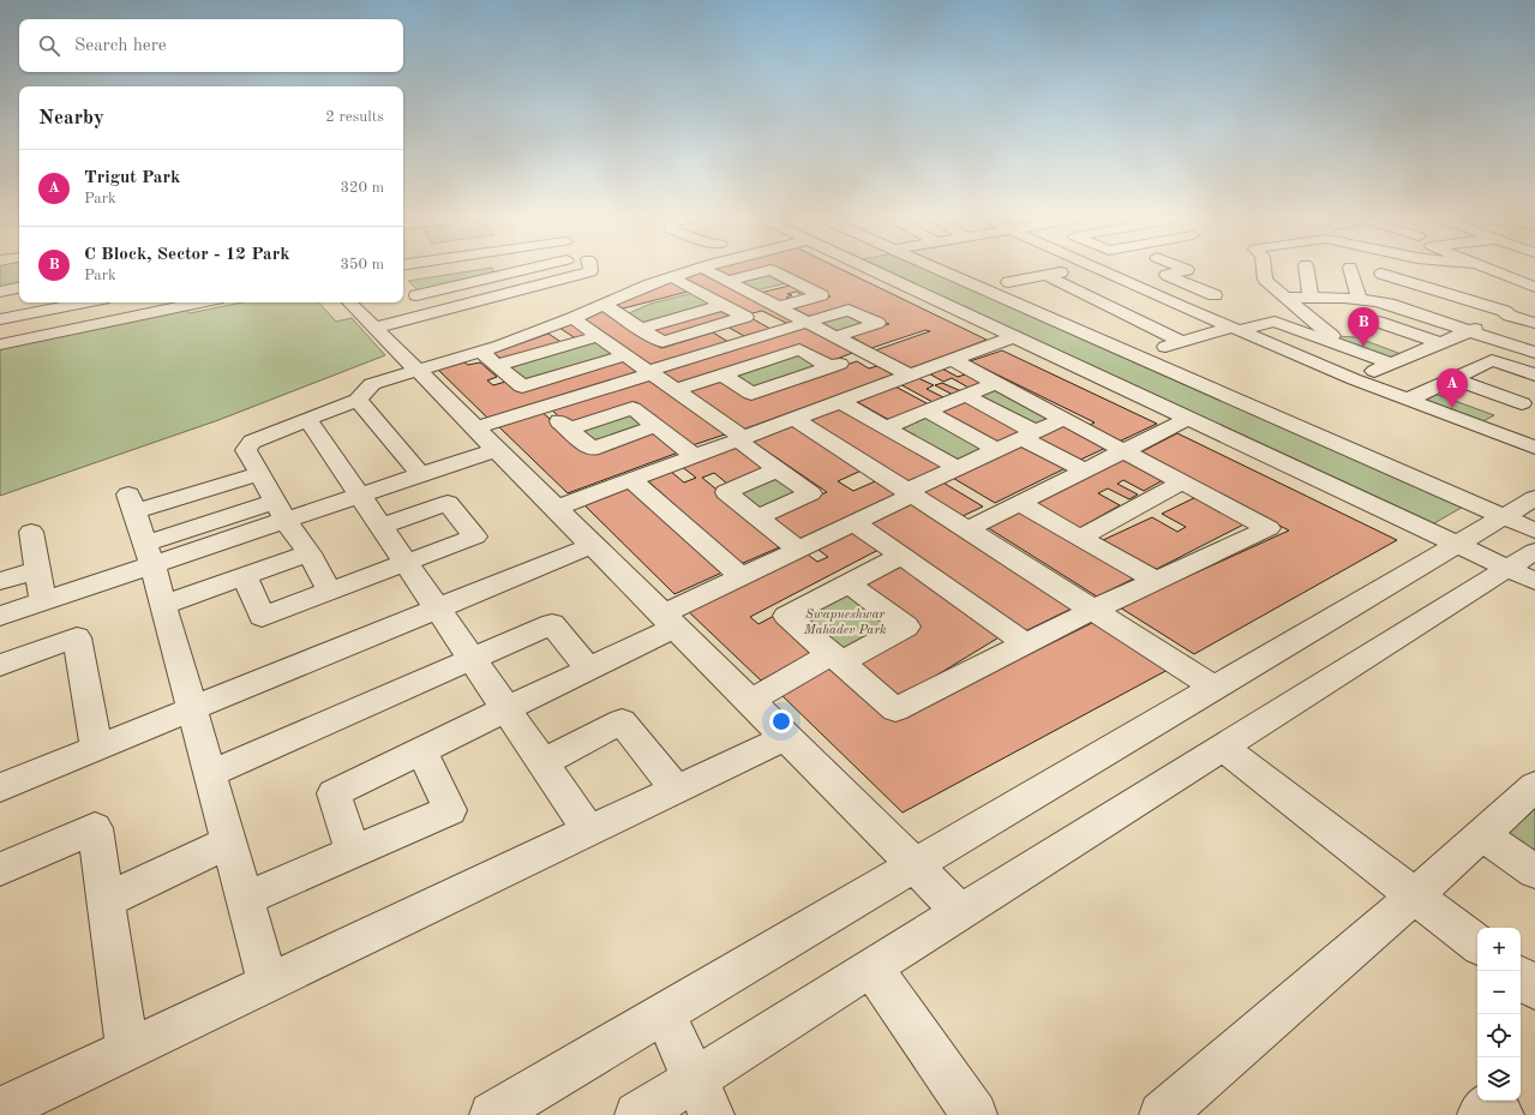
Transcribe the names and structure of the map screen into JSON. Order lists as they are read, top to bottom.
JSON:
{
  "parks": ["Swapneshwar Mahadev Park"],
  "page": {
    "search": "Search here",
    "heading": ["Nearby", "2 results"],
    "list": [
      {
        "mark": "A",
        "name": "Trigut Park",
        "note": "Park",
        "value": "320 m"
      },
      {
        "mark": "B",
        "name": "C Block, Sector - 12 Park",
        "note": "Park",
        "value": "350 m"
      }
    ],
    "pins": ["B", "A"],
    "map_buttons": ["+", "−"]
  }
}
